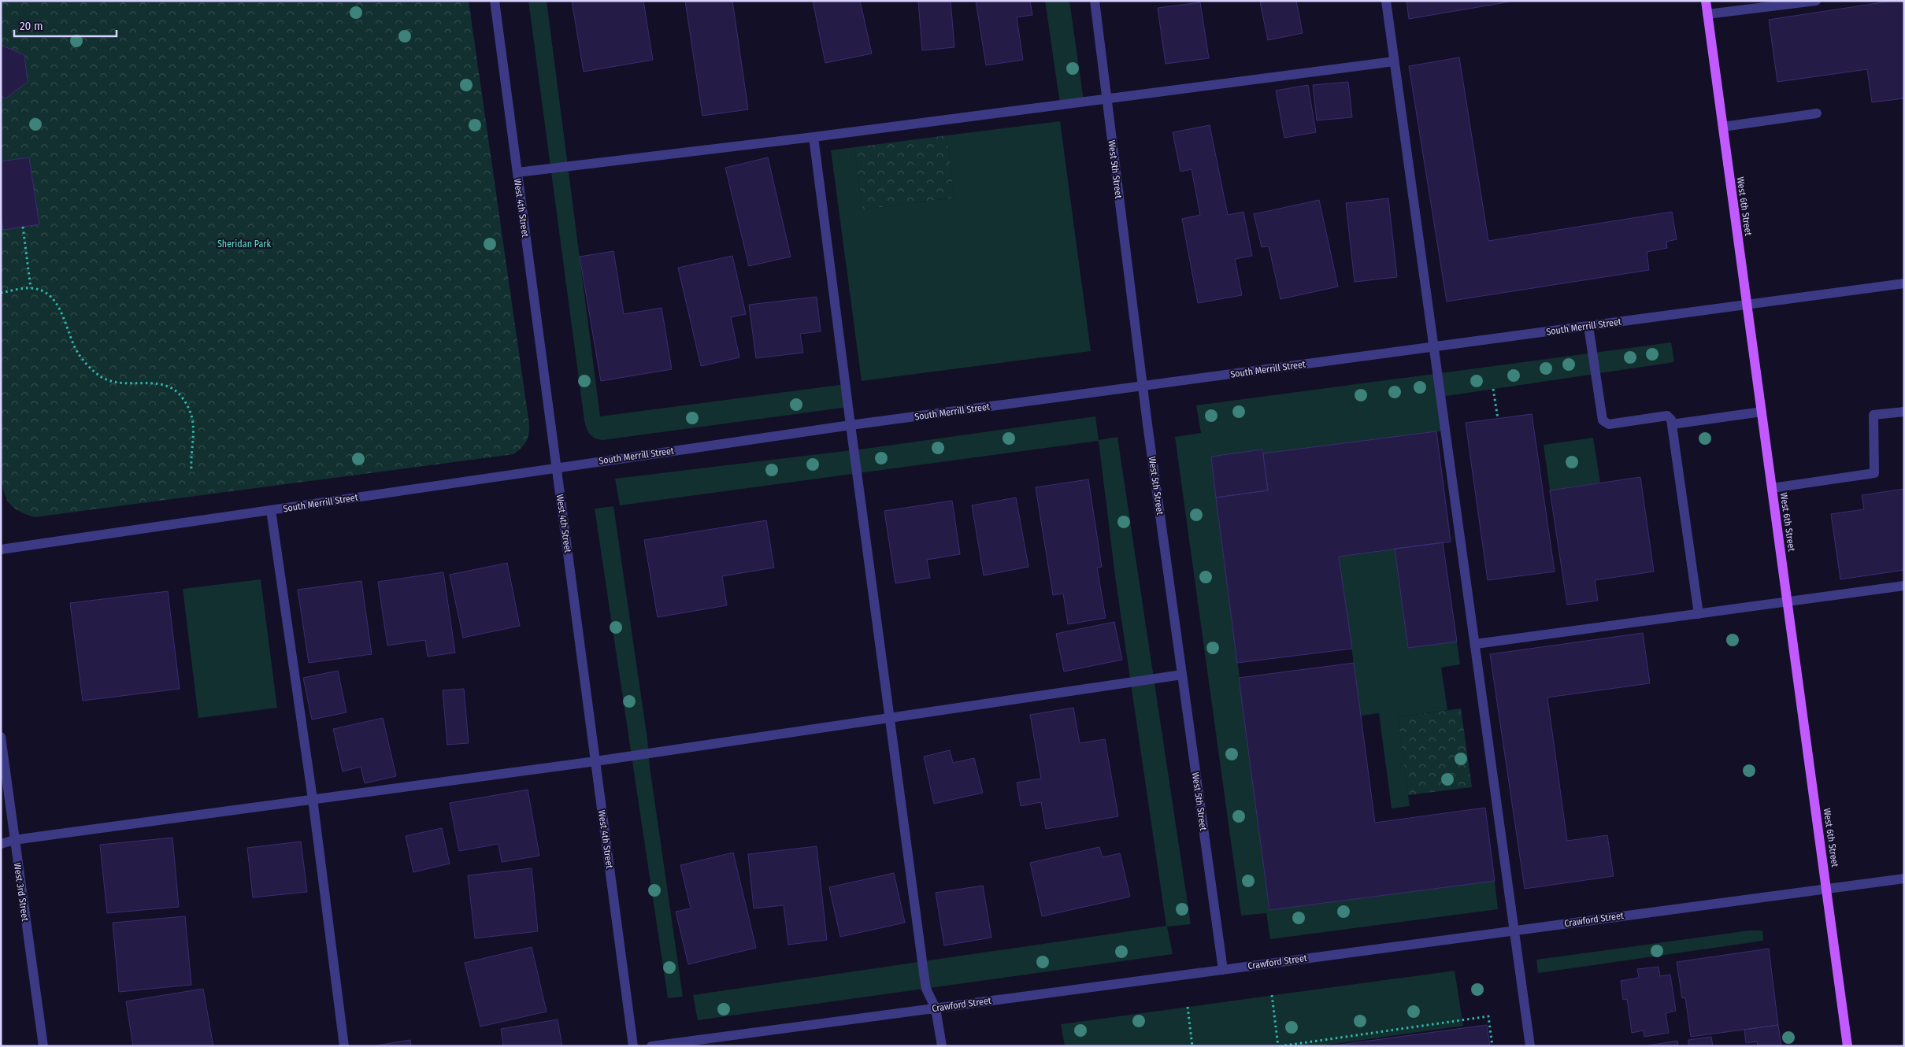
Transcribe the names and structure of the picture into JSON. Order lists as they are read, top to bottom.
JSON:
{
  "streets": {
    "main road": ["West 6th Street"],
    "street": [
      "West 5th Street",
      "West 4th Street",
      "South Merrill Street",
      "West 3rd Street",
      "Crawford Street"
    ]
  },
  "crossings": [
    ["West 5th Street", "South Merrill Street"],
    ["West 5th Street", "Crawford Street"],
    ["West 6th Street", "South Merrill Street"],
    ["West 6th Street", "Crawford Street"],
    ["West 4th Street", "South Merrill Street"]
  ],
  "parks": ["Sheridan Park"],
  "scale_bar": "20 m"
}
